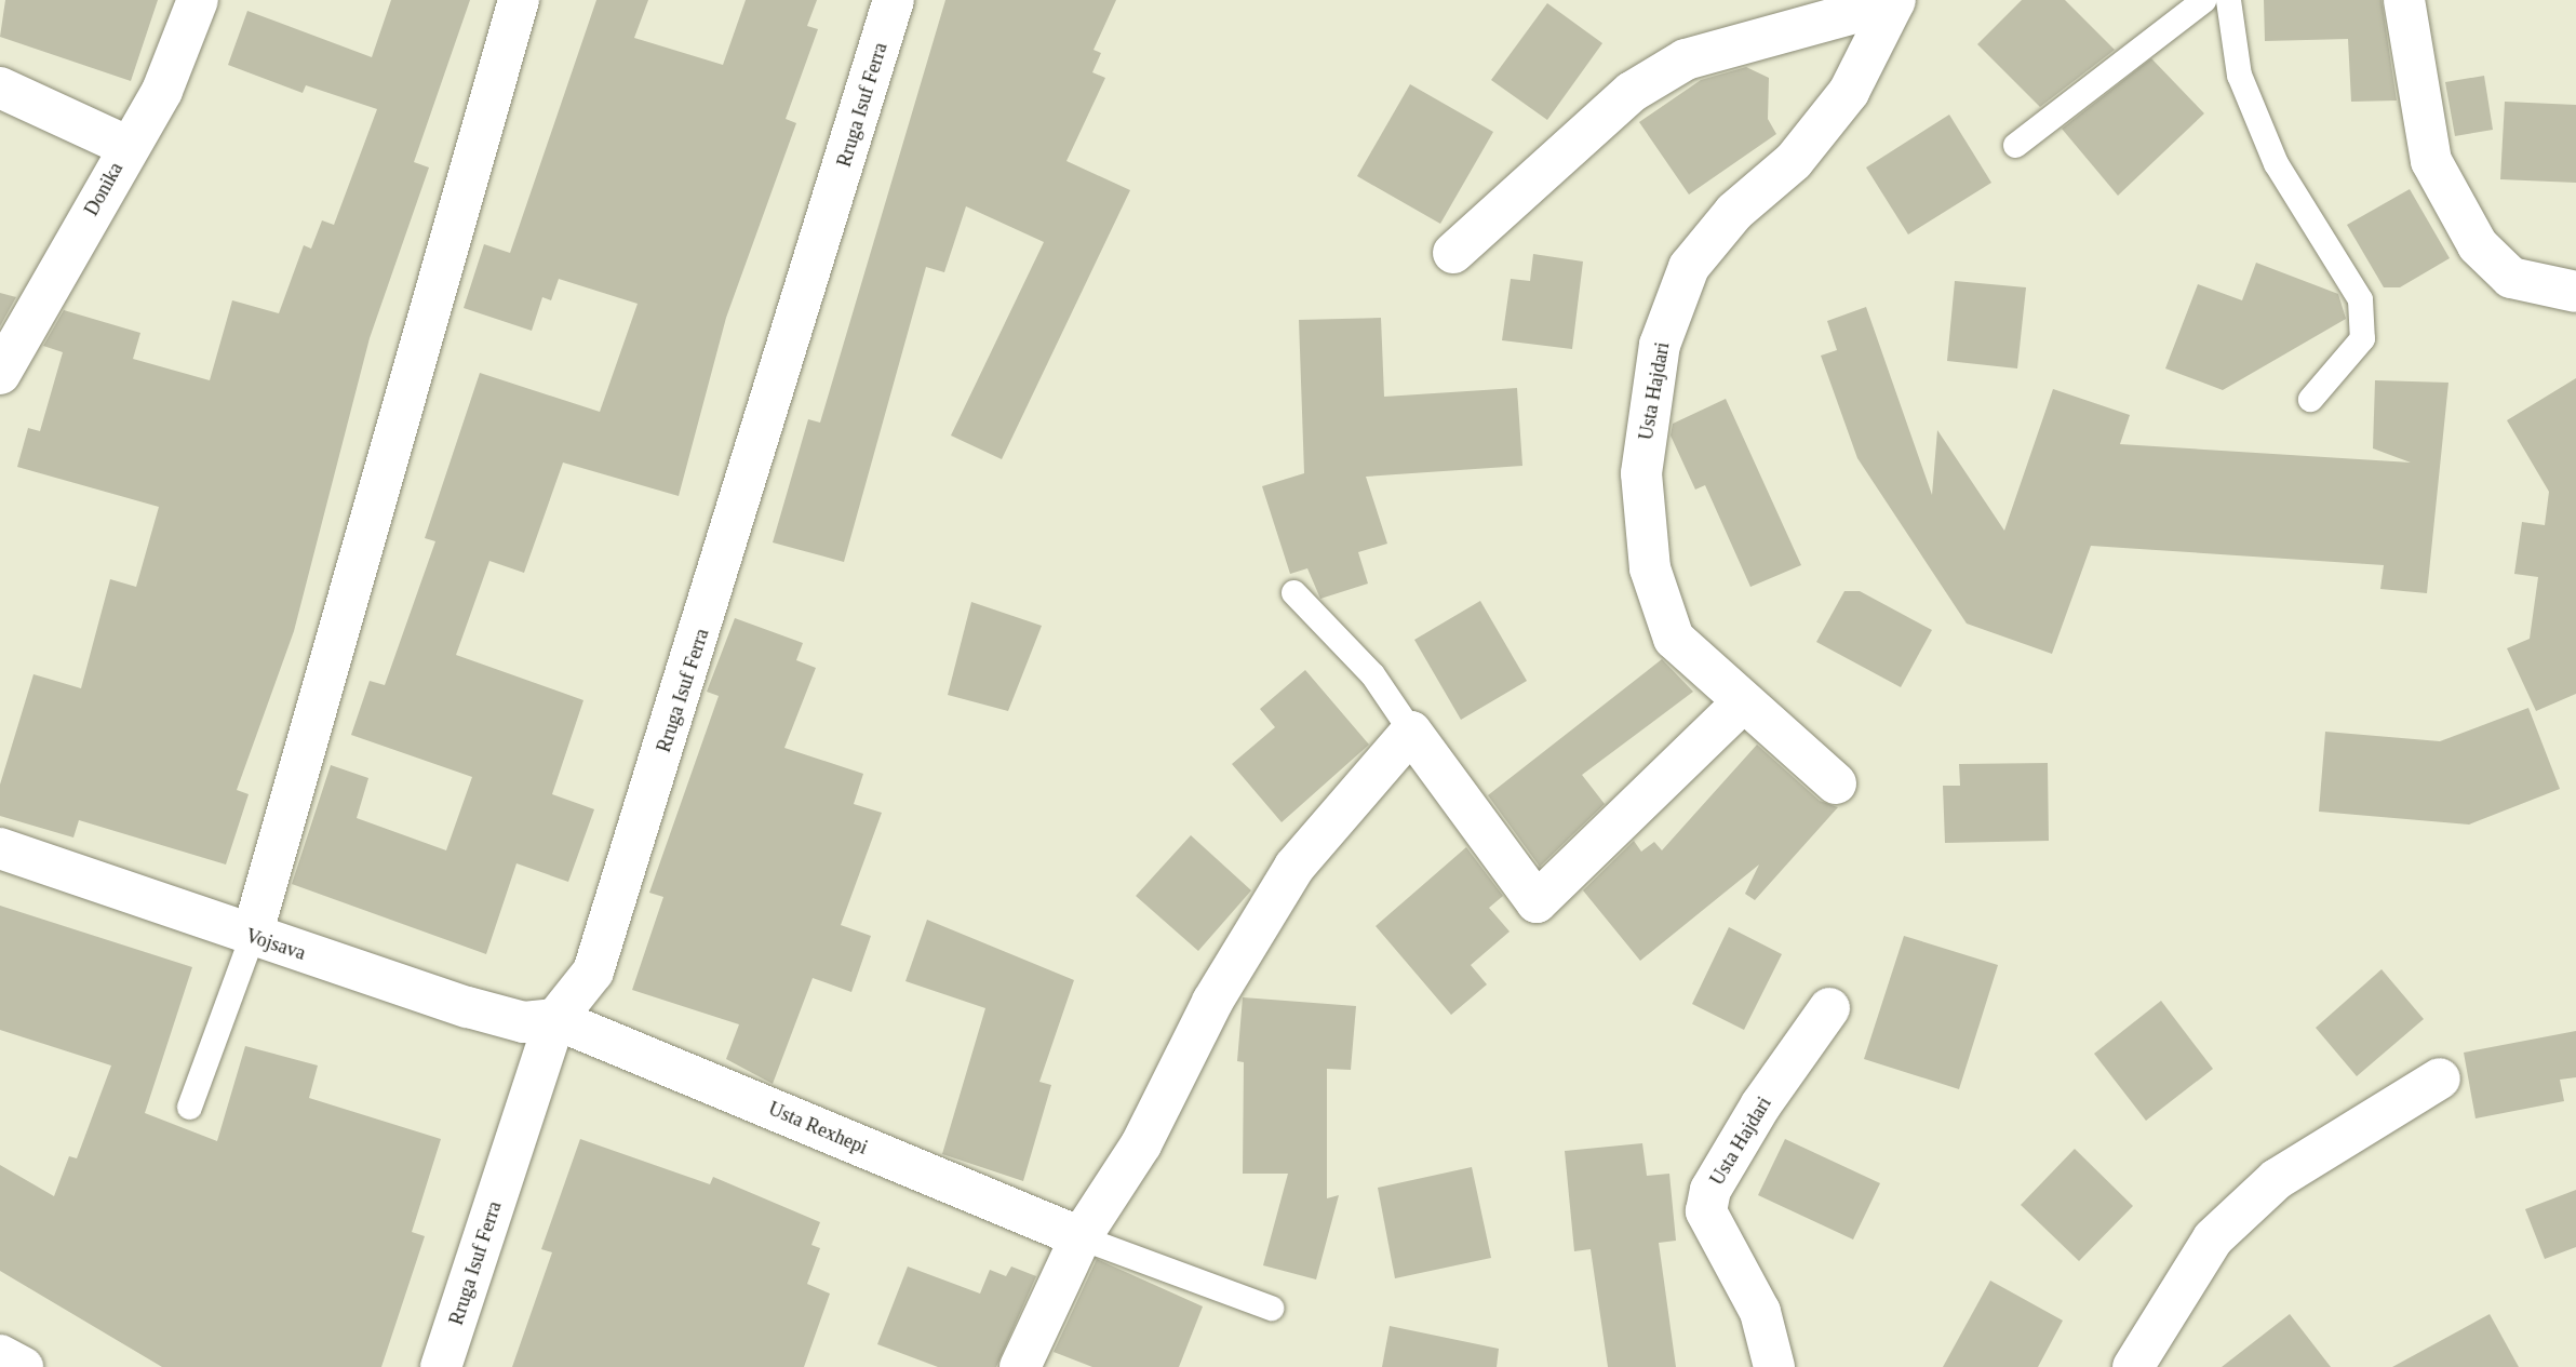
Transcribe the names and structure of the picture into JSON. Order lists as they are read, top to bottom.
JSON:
{
  "streets": {
    "street": [
      "Rruga Isuf Ferra",
      "Donika",
      "Usta Hajdari",
      "Vojsava",
      "Usta Rexhepi"
    ]
  },
  "crossings": [
    ["Rruga Isuf Ferra", "Vojsava"],
    ["Rruga Isuf Ferra", "Usta Rexhepi"],
    ["Vojsava", "Usta Rexhepi"]
  ]
}
